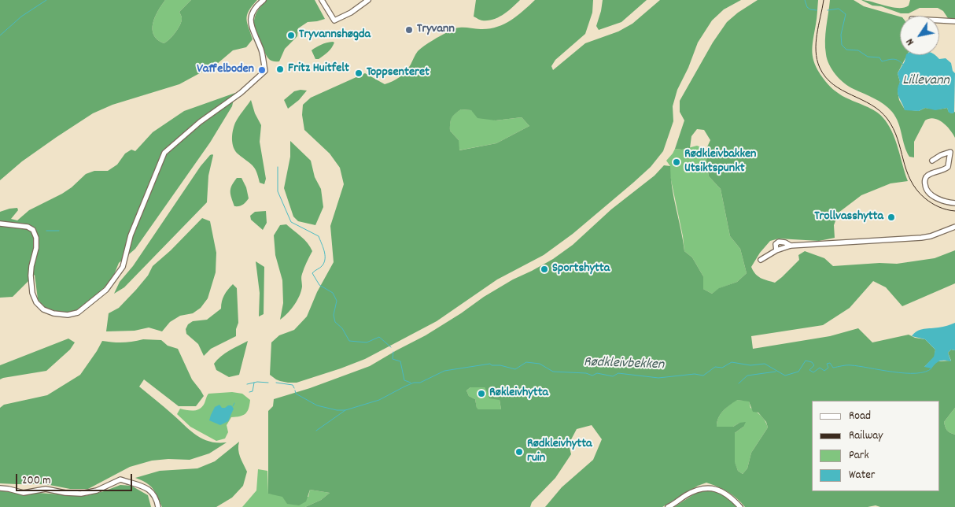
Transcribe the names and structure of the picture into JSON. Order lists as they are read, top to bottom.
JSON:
{
  "water": ["Lillevann", "Rødkleivbekken"],
  "places": [
    "Tryvann",
    "Tryvannshøgda",
    "Fritz Huitfelt",
    "Vaffelboden",
    "Toppsenteret",
    "Rødkleivbakken Utsiktspunkt",
    "Trollvasshytta",
    "Sportshytta",
    "Røkleivhytta",
    "Rødkleivhytta ruin"
  ],
  "legend": [
    "Road",
    "Railway",
    "Park",
    "Water"
  ],
  "scale_bar": "200 m",
  "north": "bottom left"
}
